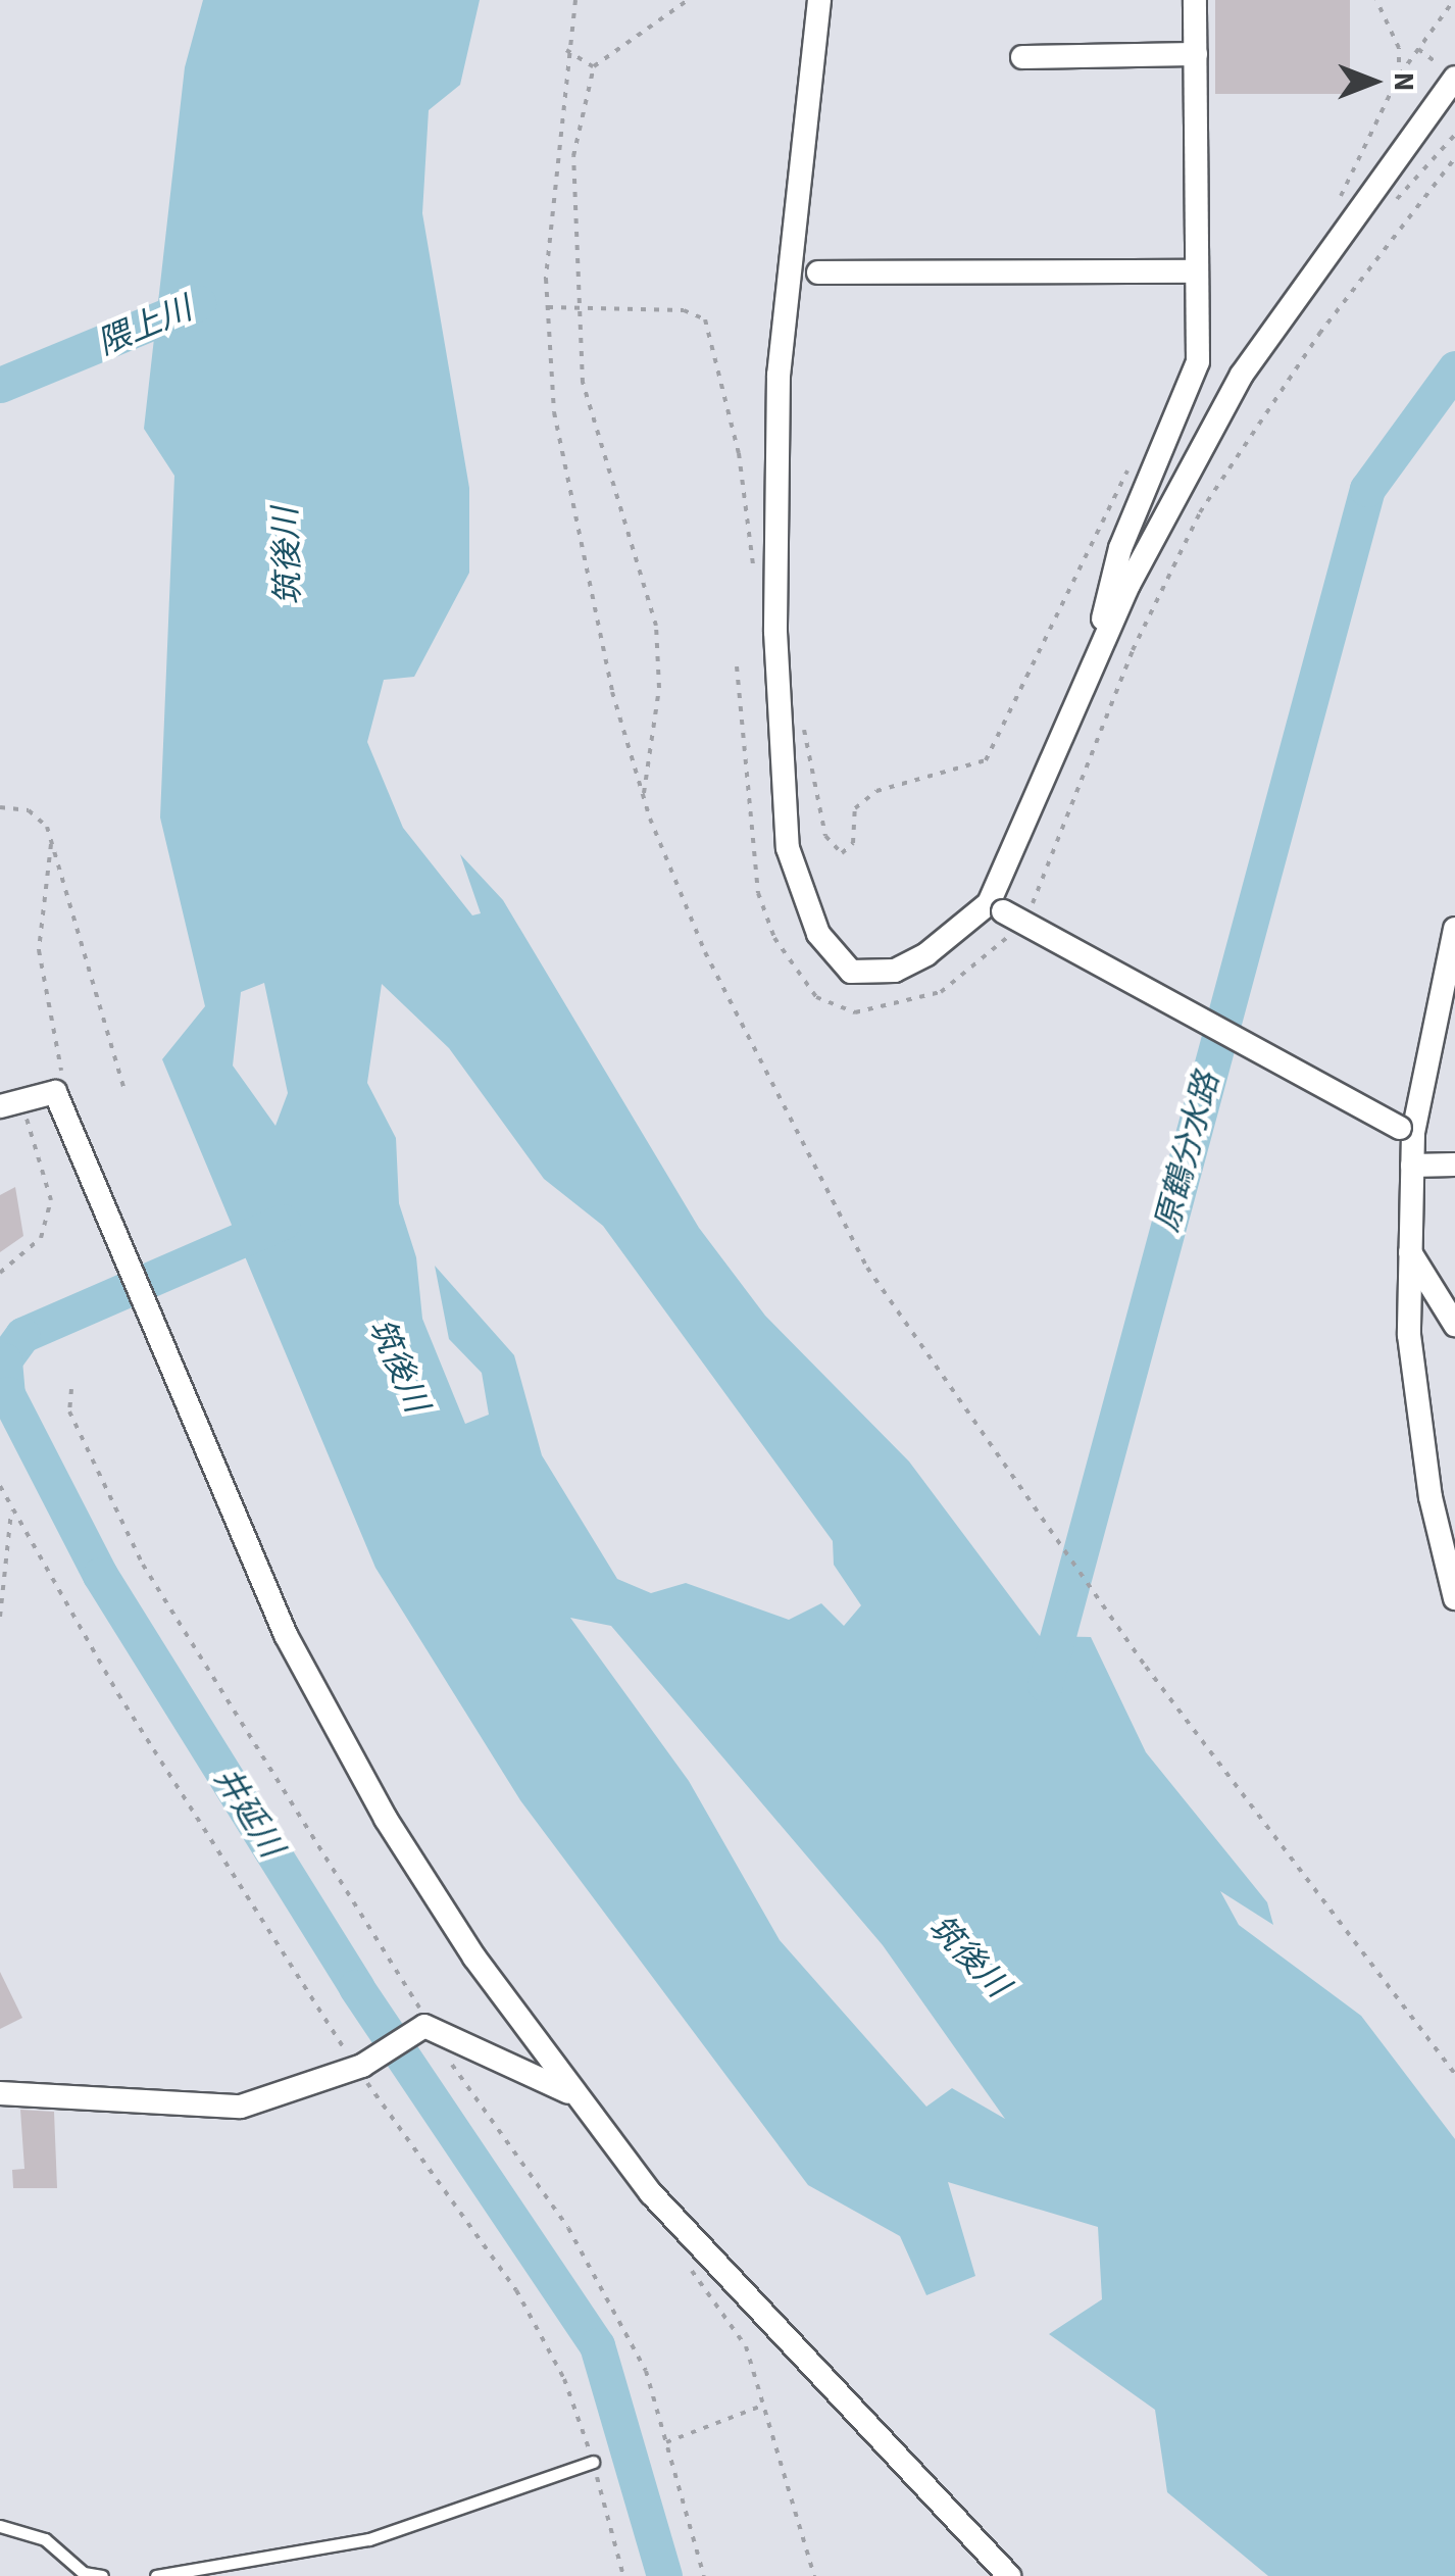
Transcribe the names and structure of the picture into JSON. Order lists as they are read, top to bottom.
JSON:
{
  "water": [
    "隈上川",
    "筑後川",
    "原鶴分水路",
    "井延川"
  ],
  "north": "right"
}
